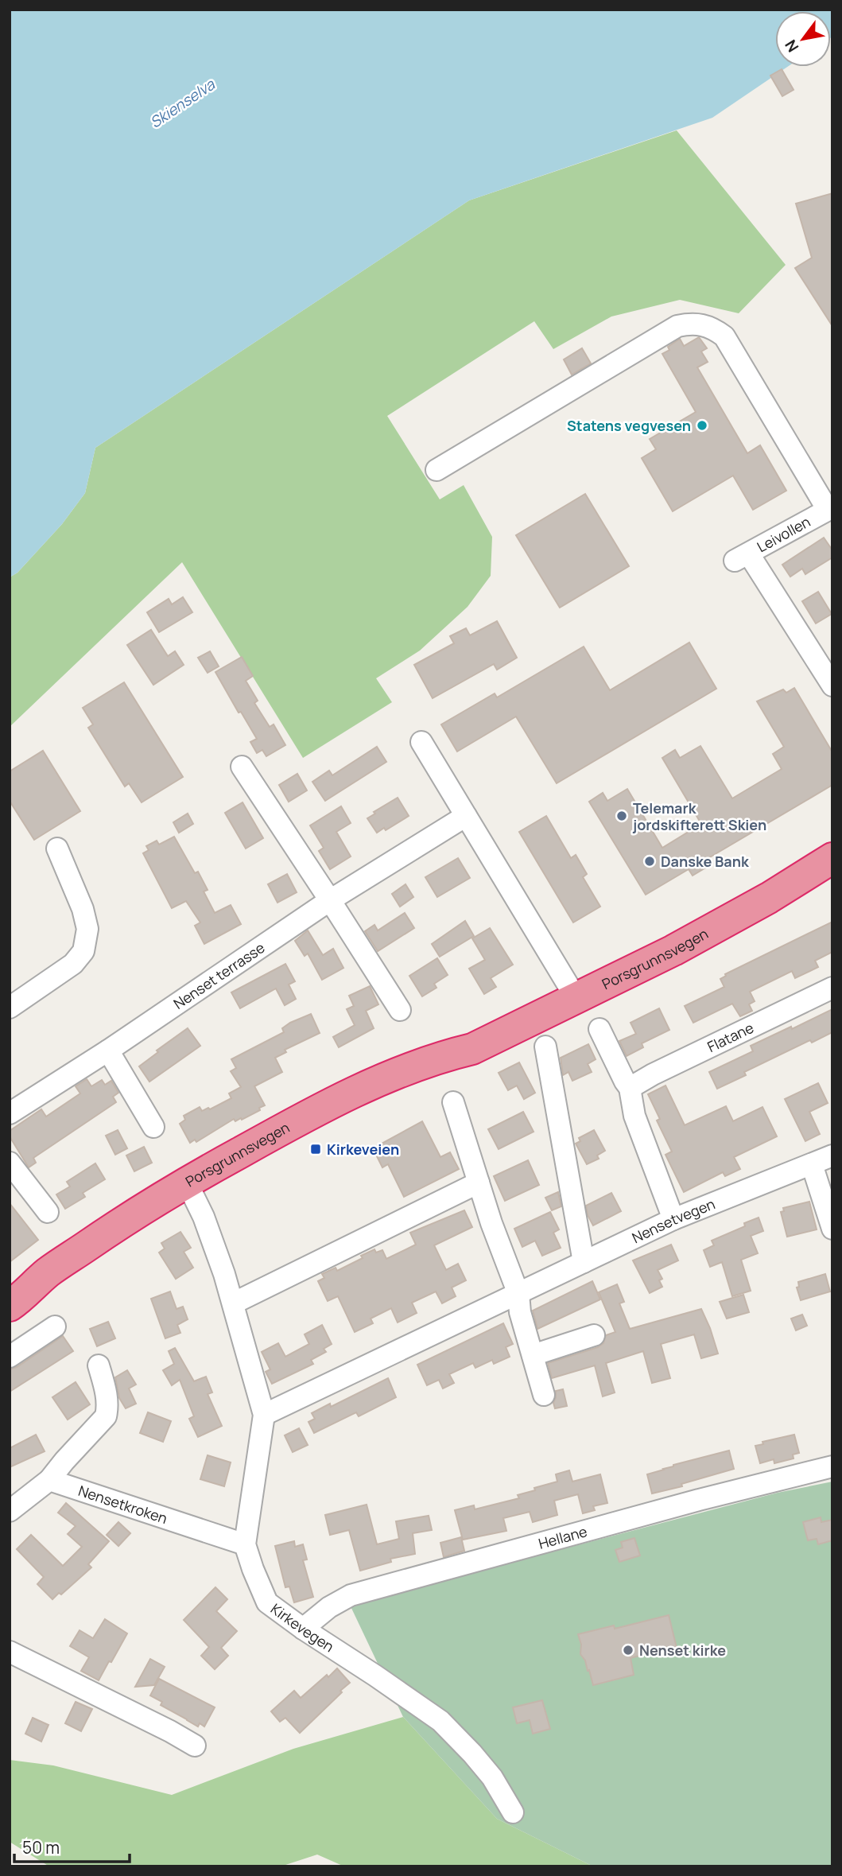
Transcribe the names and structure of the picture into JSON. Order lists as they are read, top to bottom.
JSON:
{
  "streets": {
    "highway": ["Porsgrunnsvegen"],
    "street": [
      "Leivollen",
      "Nenset terrasse",
      "Flatane",
      "Nensetvegen",
      "Nensetkroken",
      "Hellane",
      "Kirkevegen"
    ]
  },
  "crossings": [
    ["Porsgrunnsvegen", "Kirkevegen"],
    ["Nensetvegen", "Kirkevegen"],
    ["Nensetkroken", "Kirkevegen"],
    ["Hellane", "Kirkevegen"]
  ],
  "water": ["Skienselva"],
  "places": {
    "other": [
      "Statens vegvesen",
      "Telemark jordskifterett Skien",
      "Danske Bank",
      "Nenset kirke"
    ],
    "transit": ["Kirkeveien"]
  },
  "scale_bar": "50 m",
  "north": "bottom left"
}
